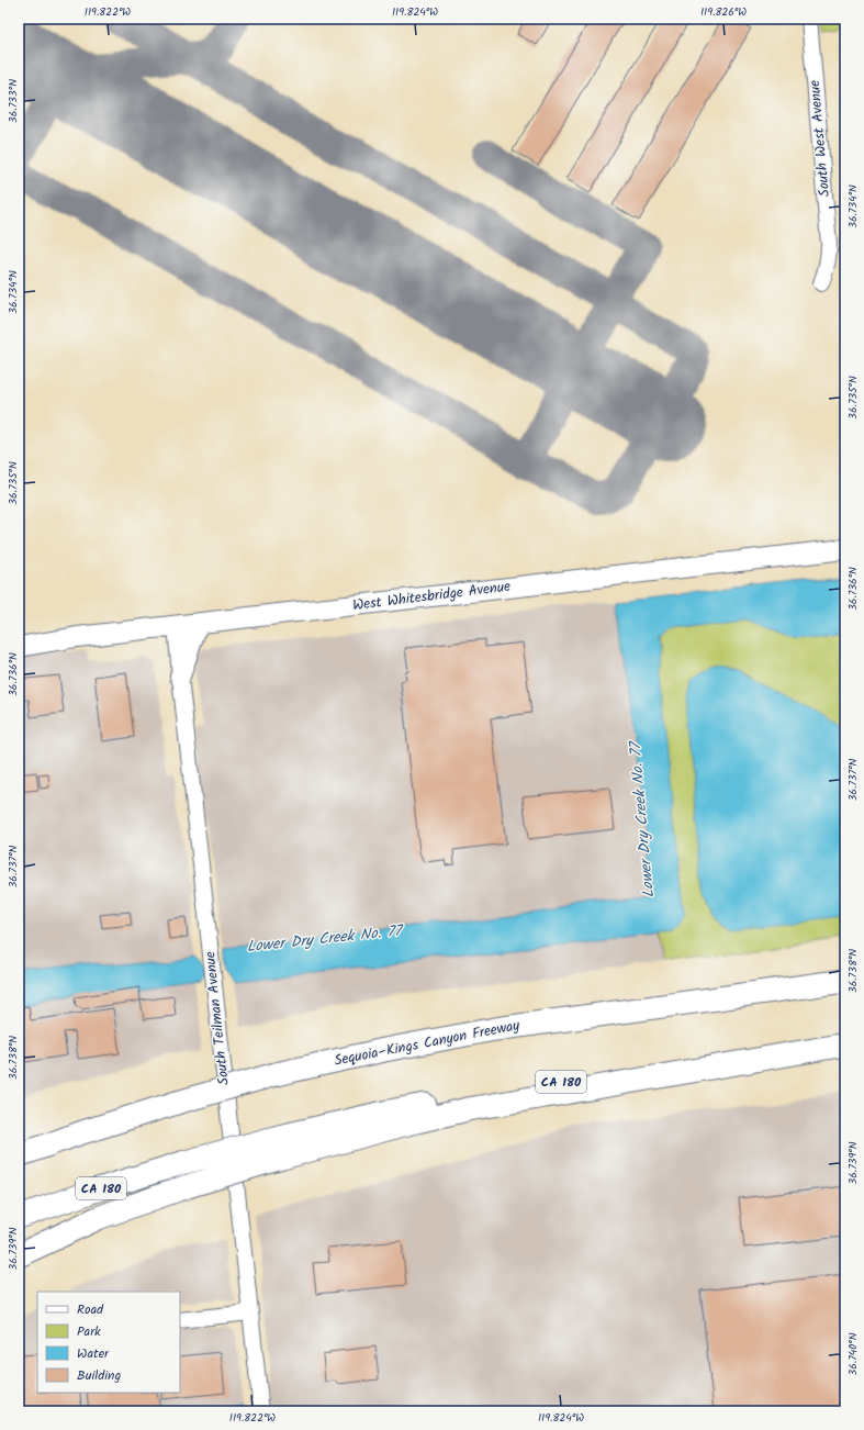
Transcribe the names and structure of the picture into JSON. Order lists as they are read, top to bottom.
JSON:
{
  "streets": {
    "highway": ["Sequoia–Kings Canyon Freeway", "CA 180"],
    "main road": ["West Whitesbridge Avenue"],
    "street": ["South West Avenue", "South Teilman Avenue"]
  },
  "crossings": [
    ["West Whitesbridge Avenue", "South Teilman Avenue"]
  ],
  "water": ["Lower Dry Creek No. 77"],
  "legend": [
    "Road",
    "Park",
    "Water",
    "Building"
  ],
  "coordinates": [
    "119.822°W",
    "119.824°W",
    "119.826°W",
    "36.733°N",
    "36.734°N",
    "36.735°N",
    "36.736°N",
    "36.737°N",
    "36.738°N",
    "36.739°N",
    "36.740°N"
  ]
}
